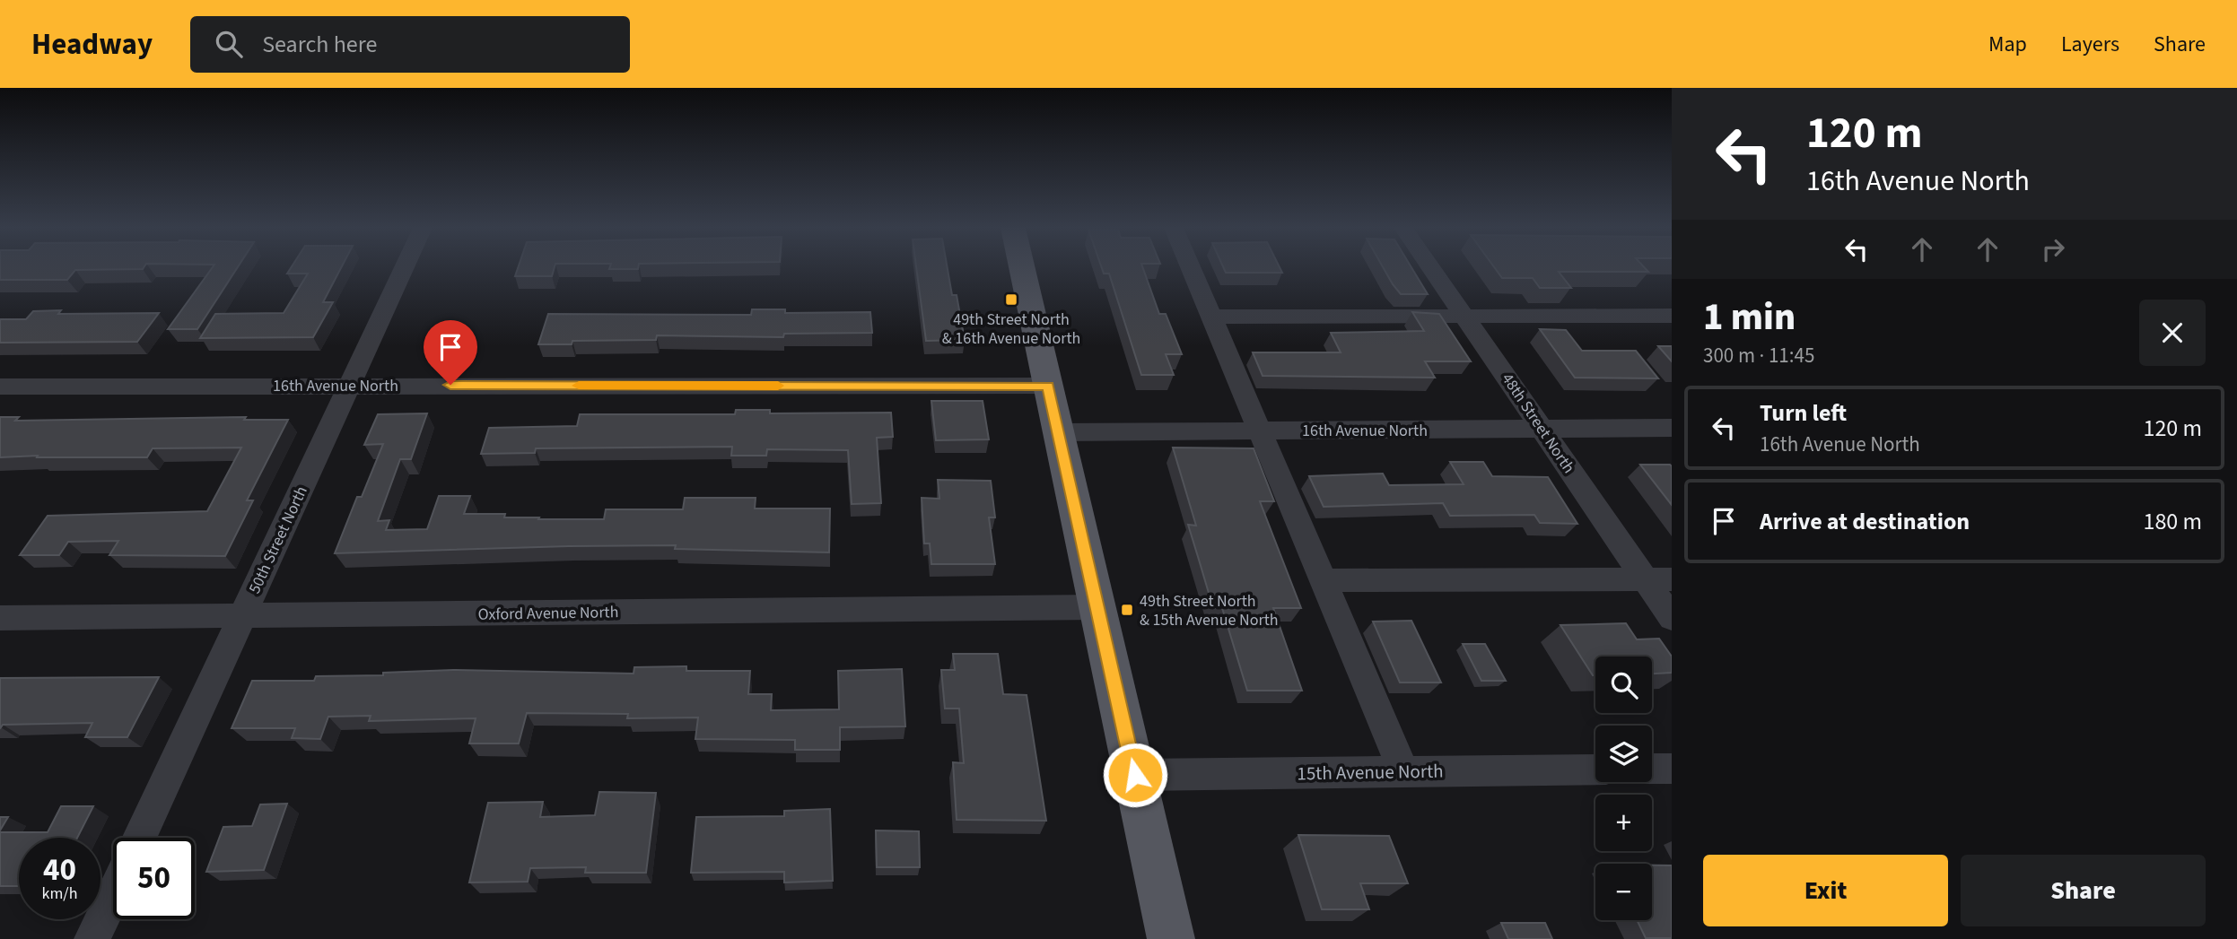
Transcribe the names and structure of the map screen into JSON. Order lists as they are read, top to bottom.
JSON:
{
  "streets": {
    "street": [
      "16th Avenue North",
      "48th Street North",
      "50th Street North",
      "Oxford Avenue North",
      "15th Avenue North"
    ]
  },
  "crossings": [
    ["16th Avenue North", "48th Street North"],
    ["16th Avenue North", "50th Street North"],
    ["50th Street North", "Oxford Avenue North"]
  ],
  "places": {
    "transit": ["49th Street North & 16th Avenue North", "49th Street North & 15th Avenue North"]
  },
  "page": {
    "header": "Headway",
    "search": "Search here",
    "nav": ["Map", "Layers", "Share"],
    "turn": ["120 m", "16th Avenue North"],
    "heading": ["1 min", "300 m · 11:45"],
    "list": [
      {
        "name": "Turn left",
        "note": "16th Avenue North",
        "value": "120 m"
      },
      {
        "name": "Arrive at destination",
        "value": "180 m"
      }
    ],
    "map_buttons": ["+", "−"],
    "speed": "40 km/h",
    "limit": "50",
    "buttons": ["Exit", "Share"]
  }
}
